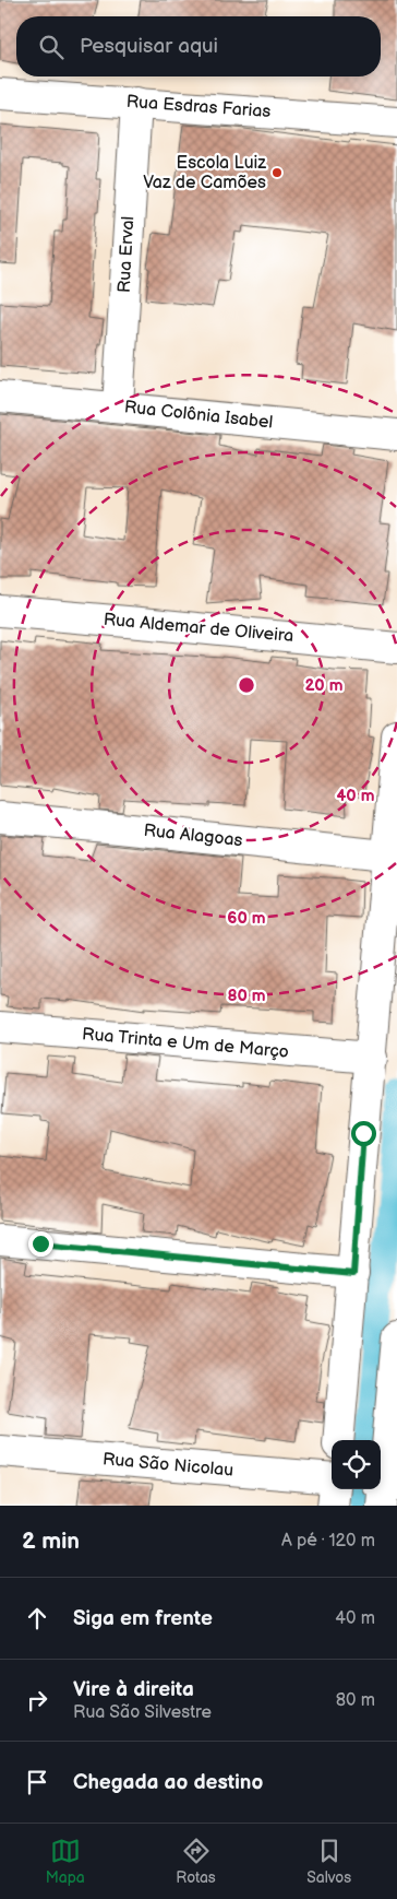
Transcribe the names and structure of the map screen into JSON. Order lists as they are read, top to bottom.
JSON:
{
  "streets": {
    "street": [
      "Rua Esdras Farias",
      "Rua Erval",
      "Rua Colônia Isabel",
      "Rua Aldemar de Oliveira",
      "Rua Alagoas",
      "Rua Trinta e Um de Março",
      "Rua São Nicolau"
    ]
  },
  "crossings": [
    ["Rua Esdras Farias", "Rua Erval"],
    ["Rua Erval", "Rua Colônia Isabel"]
  ],
  "places": ["Escola Luiz Vaz de Camões"],
  "page": {
    "search": "Pesquisar aqui",
    "heading": ["2 min", "A pé · 120 m"],
    "list": [
      ["Siga em frente", "40 m"],
      ["Vire à direita", "Rua São Silvestre", "80 m"],
      "Chegada ao destino"
    ],
    "nav": ["Mapa", "Rotas", "Salvos"]
  },
  "rings": [
    "20 m",
    "40 m",
    "60 m",
    "80 m"
  ]
}
